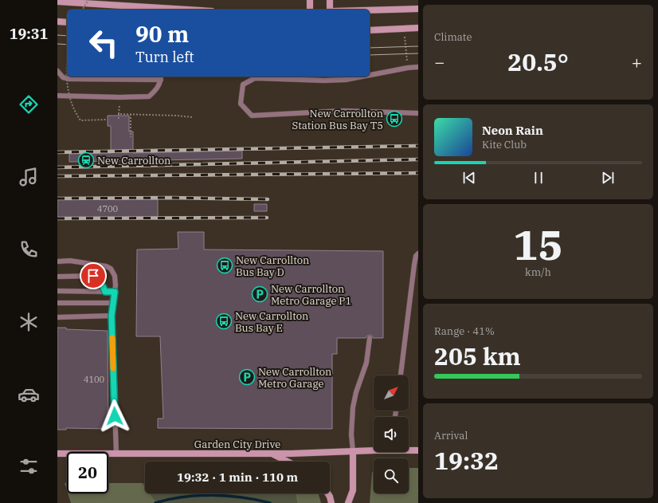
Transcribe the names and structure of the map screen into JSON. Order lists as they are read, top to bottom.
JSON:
{
  "streets": {
    "main road": ["Garden City Drive"]
  },
  "places": {
    "bus stop": ["New Carrollton Station Bus Bay T5", "New Carrollton Bus Bay D", "New Carrollton Bus Bay E"],
    "station": ["New Carrollton"],
    "parking": ["New Carrollton Metro Garage P1", "New Carrollton Metro Garage"]
  },
  "house_numbers": ["4700", "4100"],
  "north": "top right",
  "page": {
    "tabs": "19:31",
    "tile": [
      "Climate",
      ["15", "km/h"],
      ["Range · 41%", "205 km"],
      ["Arrival", "19:32"]
    ],
    "turn": ["90 m", "Turn left"],
    "heat": ["−", "20.5°", "+"],
    "song": ["Neon Rain", "Kite Club"],
    "limit": "20",
    "trip": "19:32 · 1 min · 110 m"
  }
}
